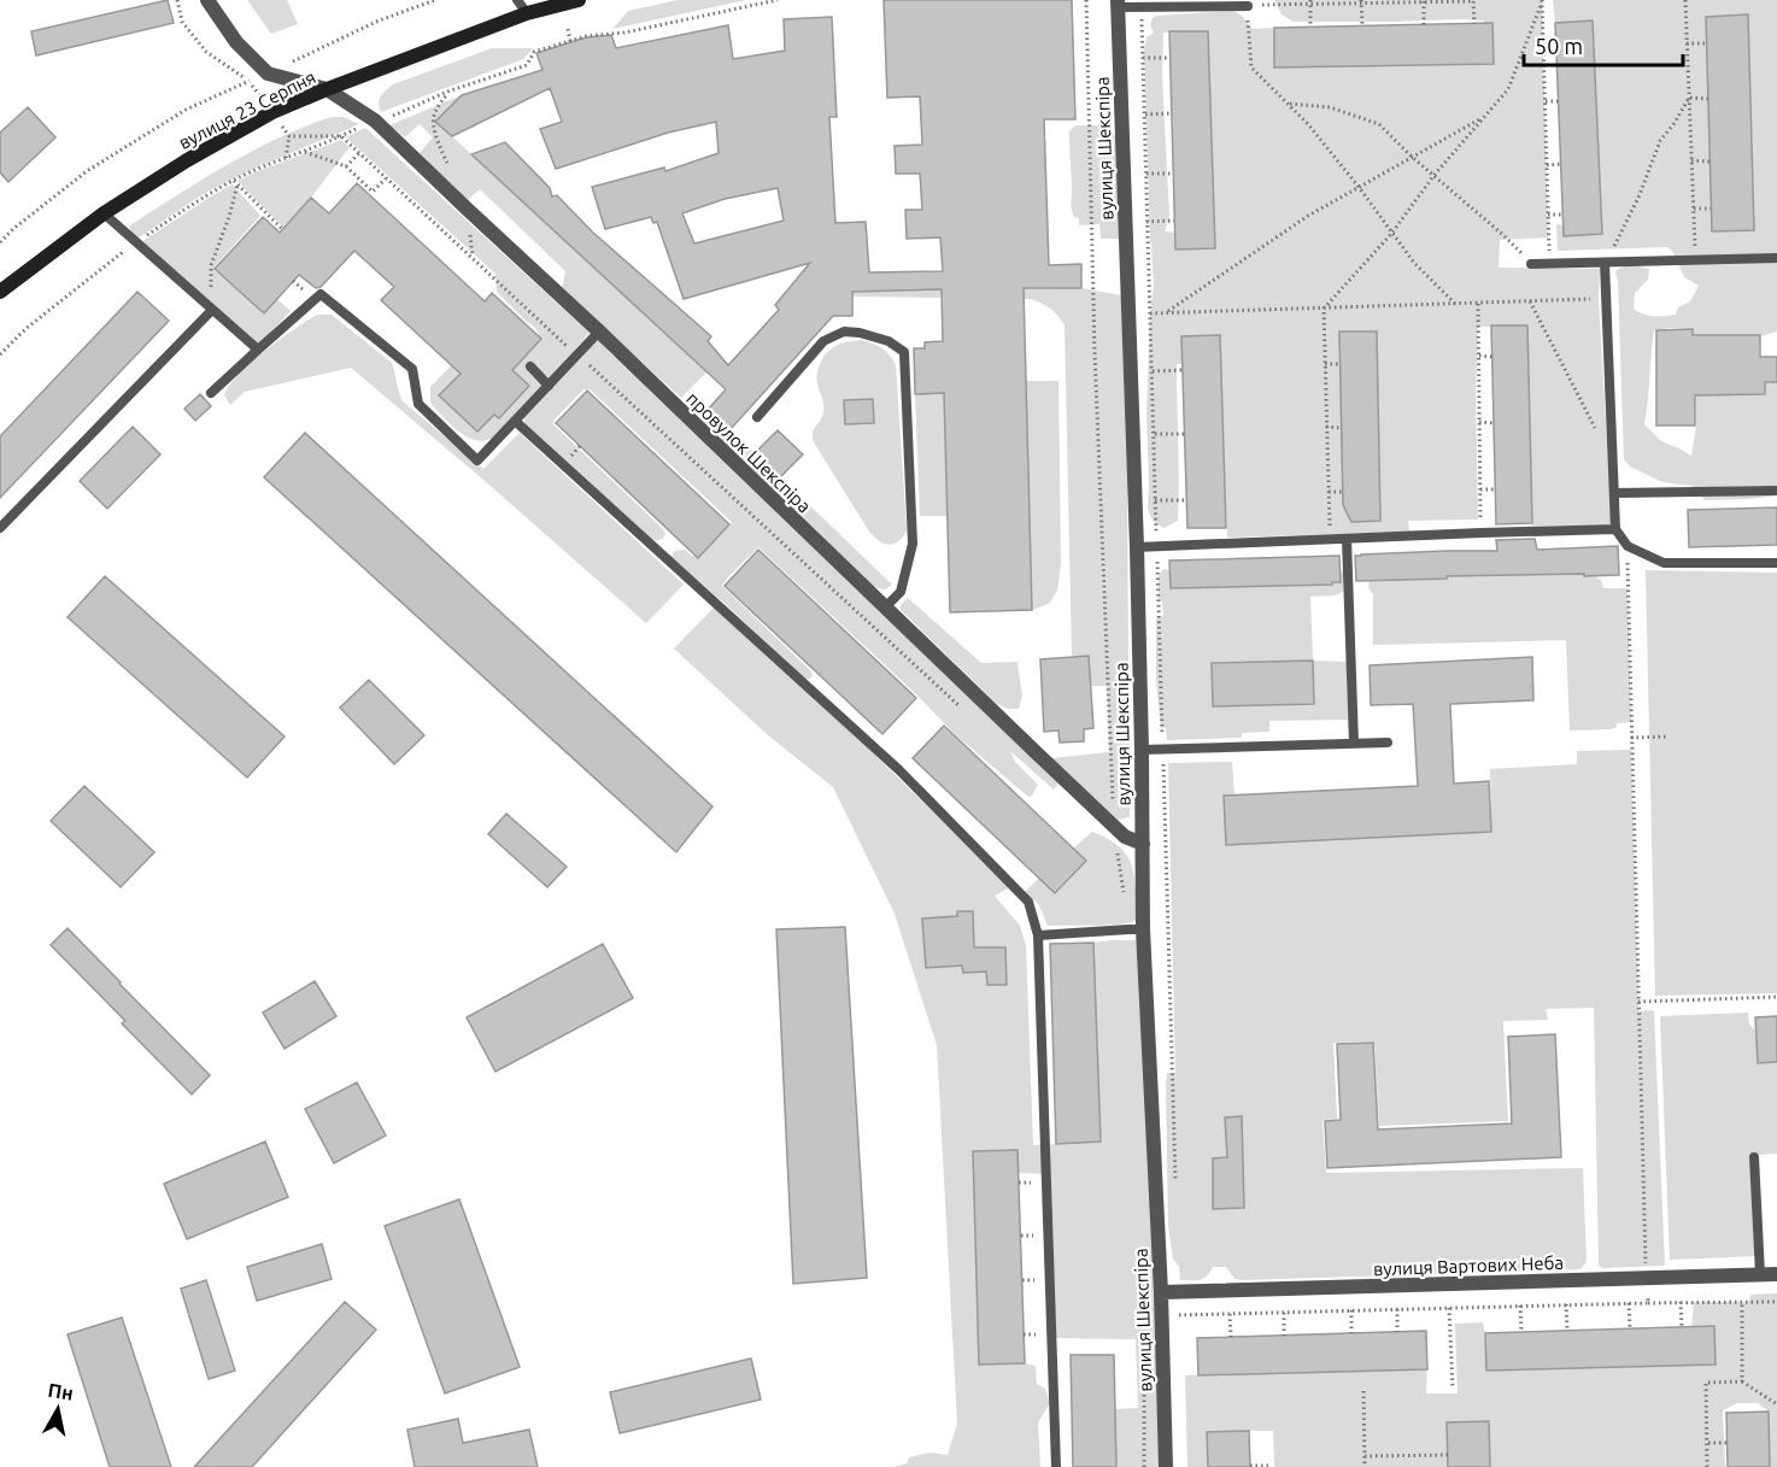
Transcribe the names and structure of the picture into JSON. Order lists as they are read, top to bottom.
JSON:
{
  "streets": {
    "street": [
      "вулиця 23 Серпня",
      "вулиця Шекспіра",
      "провулок Шекспіра",
      "вулиця Вартових Неба"
    ]
  },
  "crossings": [
    ["вулиця 23 Серпня", "провулок Шекспіра"],
    ["вулиця Шекспіра", "провулок Шекспіра"],
    ["вулиця Шекспіра", "вулиця Вартових Неба"]
  ],
  "scale_bar": "50 m",
  "north": "top"
}
